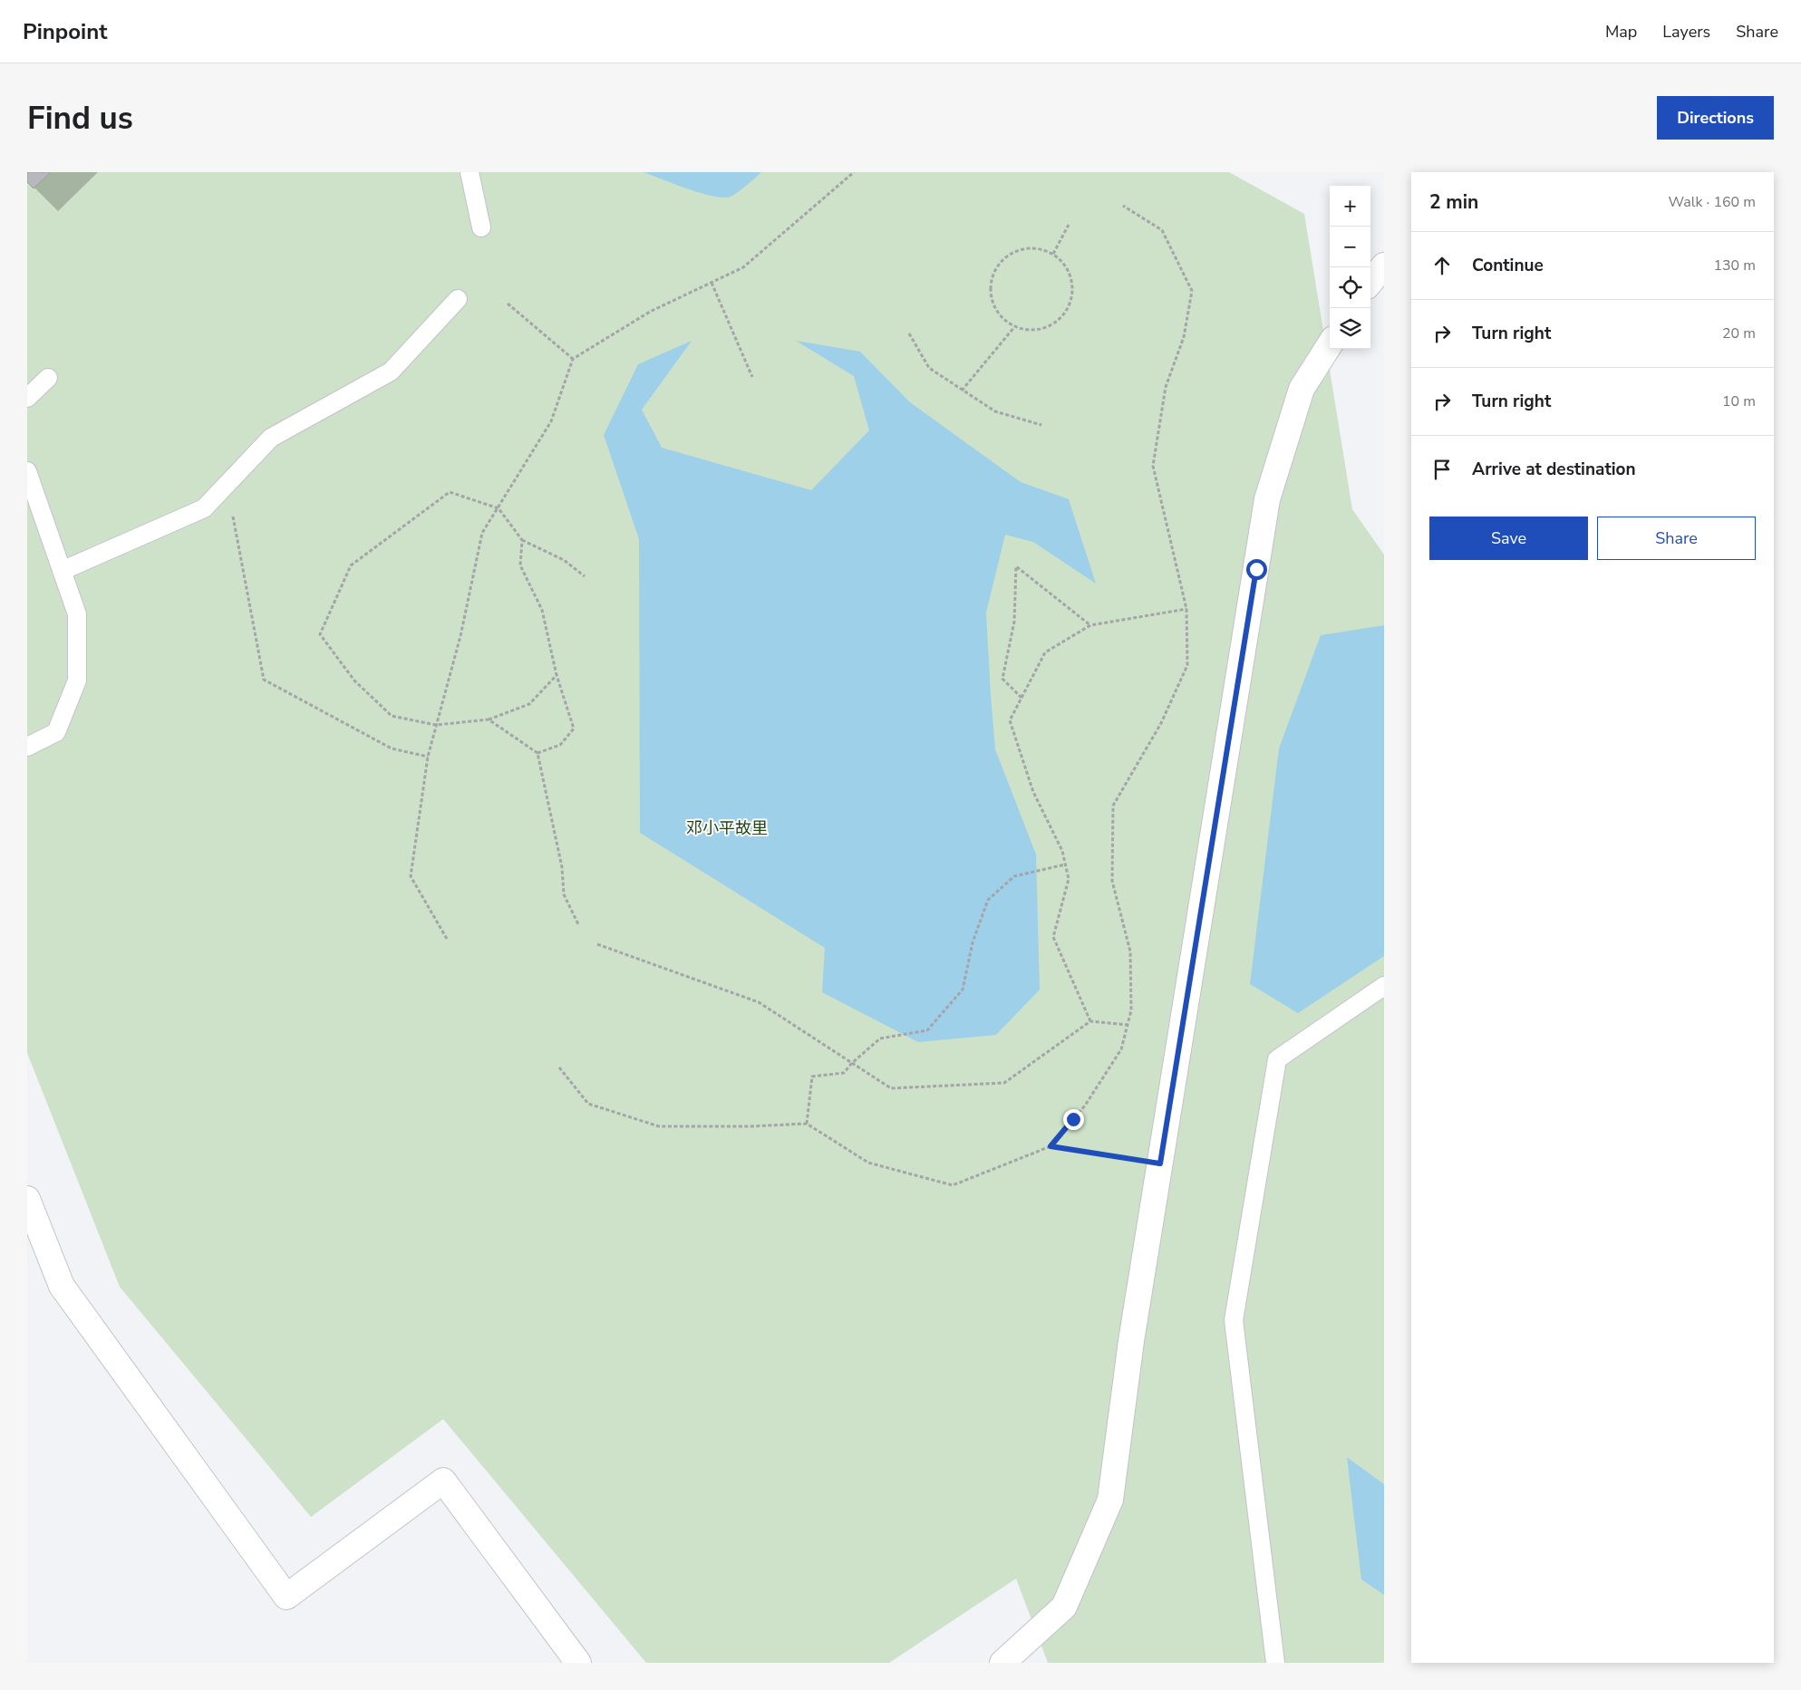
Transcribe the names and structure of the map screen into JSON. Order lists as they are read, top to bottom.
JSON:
{
  "parks": ["邓小平故里"],
  "page": {
    "header": "Pinpoint",
    "nav": ["Map", "Layers", "Share"],
    "buttons": [
      "Directions",
      ["Save", "Share"]
    ],
    "title": "Find us",
    "heading": ["2 min", "Walk · 160 m"],
    "map_buttons": ["+", "−"],
    "list": [
      ["Continue", "130 m"],
      ["Turn right", "20 m"],
      ["Turn right", "10 m"],
      "Arrive at destination"
    ]
  }
}
